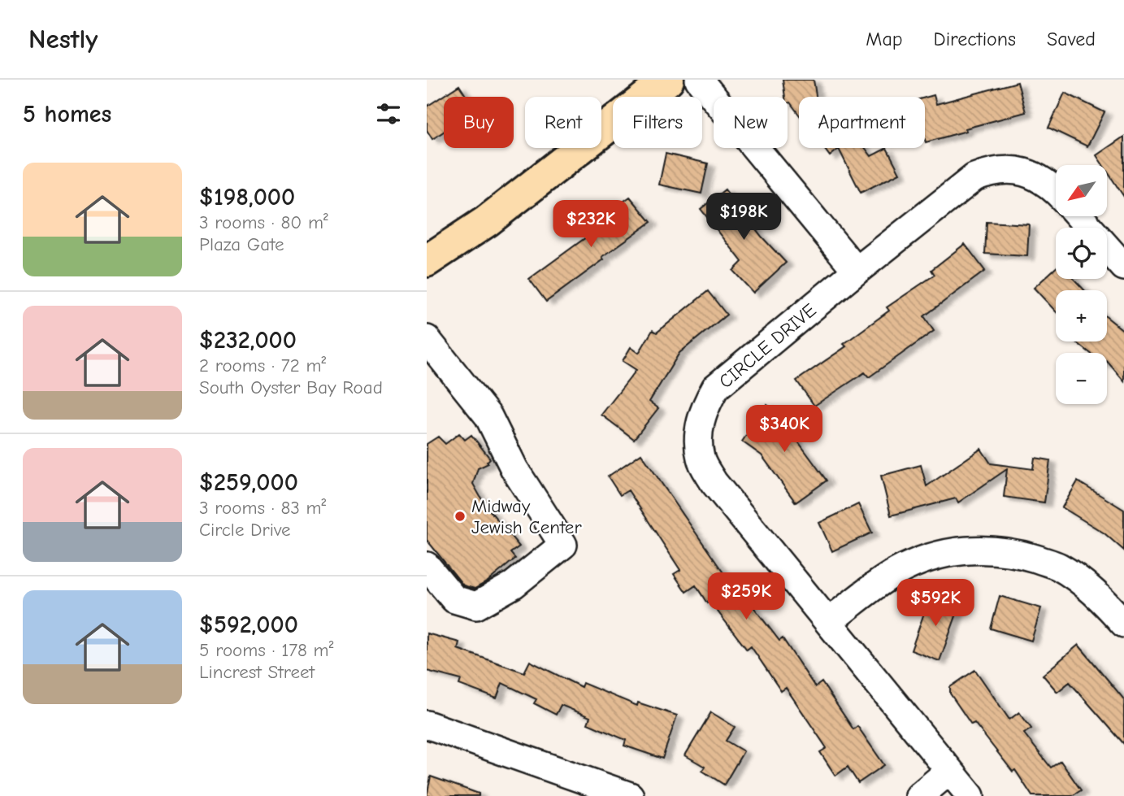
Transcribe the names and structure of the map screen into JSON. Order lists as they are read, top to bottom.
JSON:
{
  "streets": {
    "street": ["CIRCLE DRIVE"]
  },
  "places": ["Midway Jewish Center"],
  "north": "bottom left",
  "page": {
    "header": "Nestly",
    "nav": ["Map", "Directions", "Saved"],
    "heading": "5 homes",
    "chip": [
      "Buy",
      "Rent",
      "Filters",
      "New",
      "Apartment"
    ],
    "list": [
      {
        "name": "$198,000",
        "note": "3 rooms · 80 m² · Plaza Gate"
      },
      {
        "name": "$232,000",
        "note": "2 rooms · 72 m² · South Oyster Bay Road"
      },
      {
        "name": "$259,000",
        "note": "3 rooms · 83 m² · Circle Drive"
      },
      {
        "name": "$592,000",
        "note": "5 rooms · 178 m² · Lincrest Street"
      }
    ],
    "map_buttons": ["+", "−"],
    "price": [
      "$198K",
      "$232K",
      "$340K",
      "$259K",
      "$592K"
    ]
  }
}
